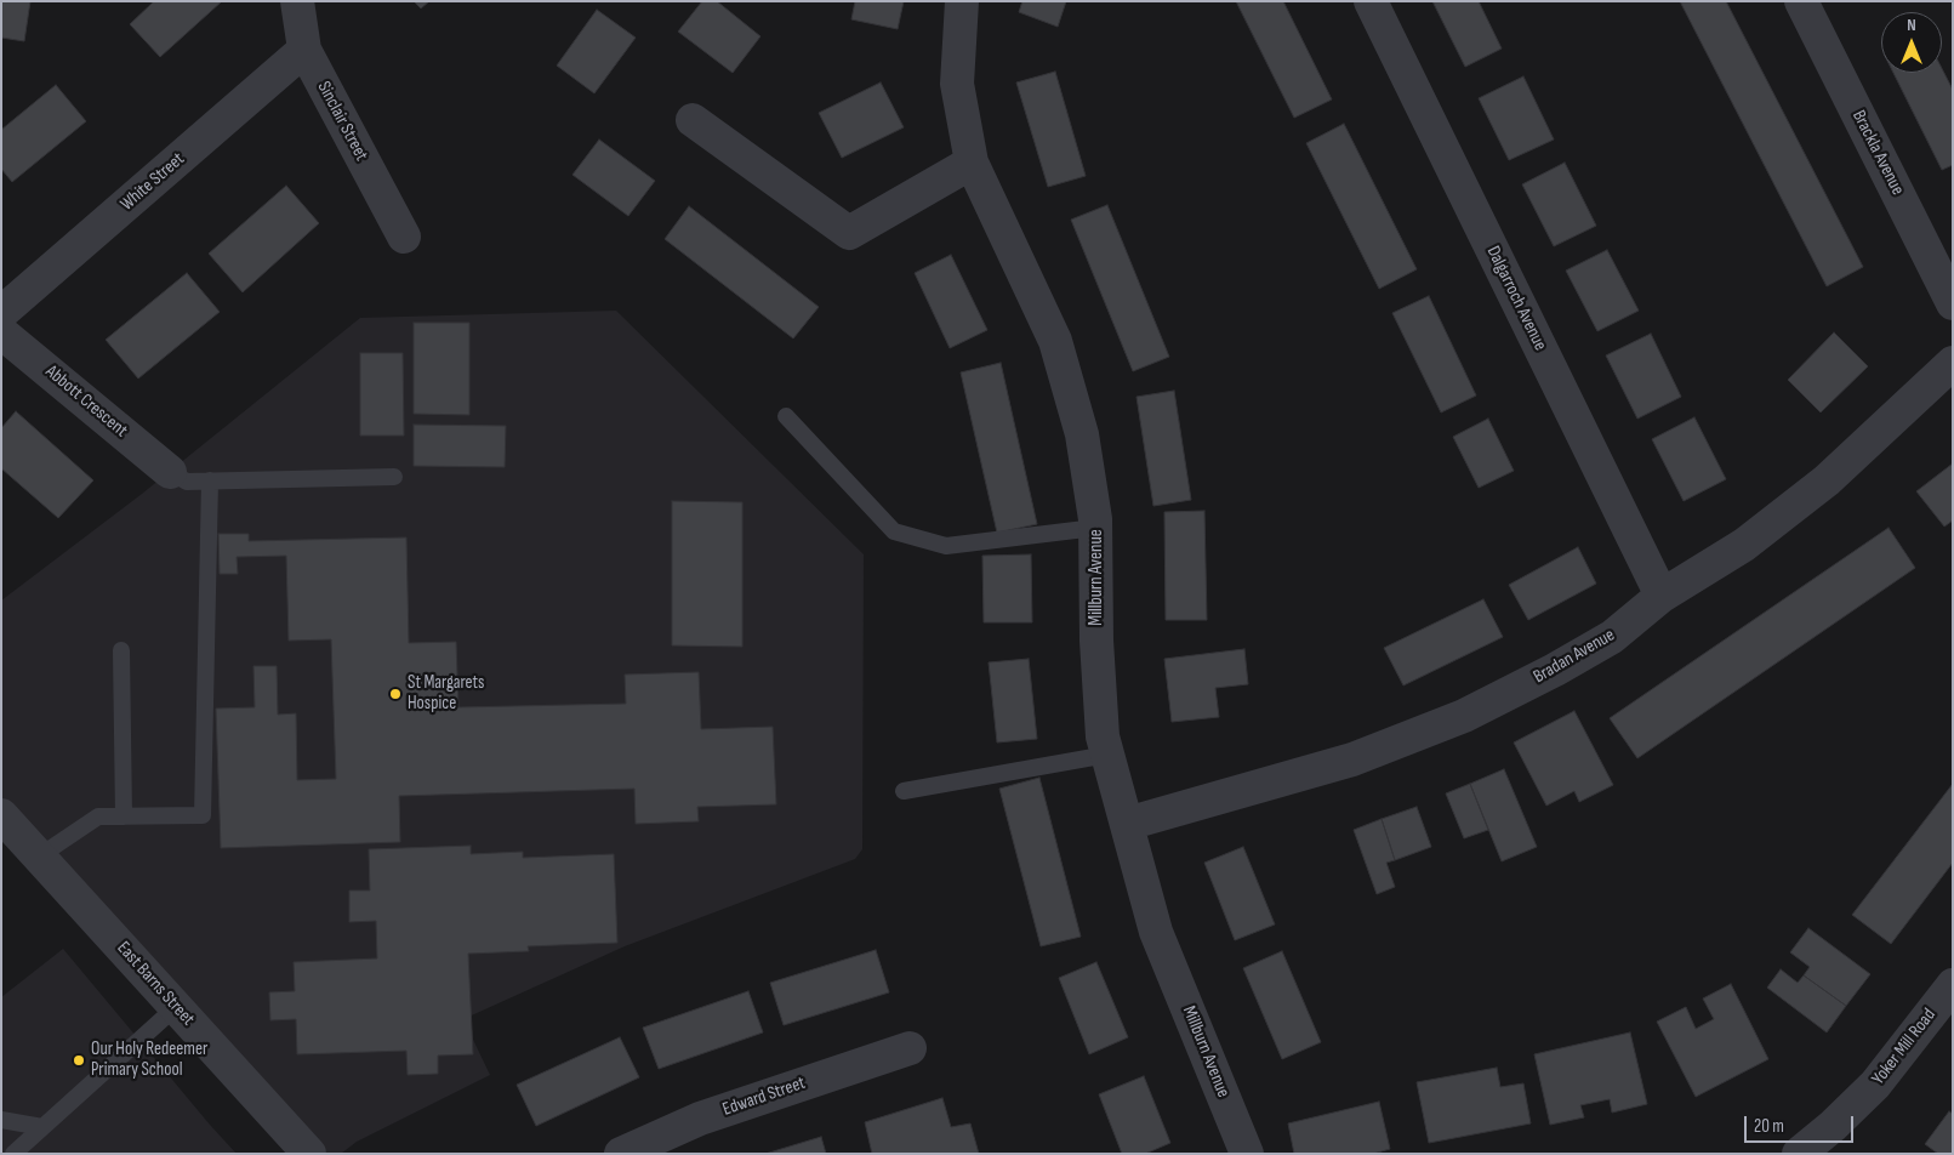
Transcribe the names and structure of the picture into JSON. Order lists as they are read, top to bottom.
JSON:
{
  "streets": {
    "street": [
      "Sinclair Street",
      "Brackla Avenue",
      "White Street",
      "Dalgarroch Avenue",
      "Abbott Crescent",
      "Millburn Avenue",
      "Bradan Avenue",
      "East Barns Street",
      "Yoker Mill Road",
      "Edward Street"
    ]
  },
  "crossings": [
    ["Sinclair Street", "White Street"],
    ["Dalgarroch Avenue", "Bradan Avenue"],
    ["Millburn Avenue", "Bradan Avenue"]
  ],
  "places": ["St Margarets Hospice", "Our Holy Redeemer Primary School"],
  "scale_bar": "20 m",
  "north": "top"
}
